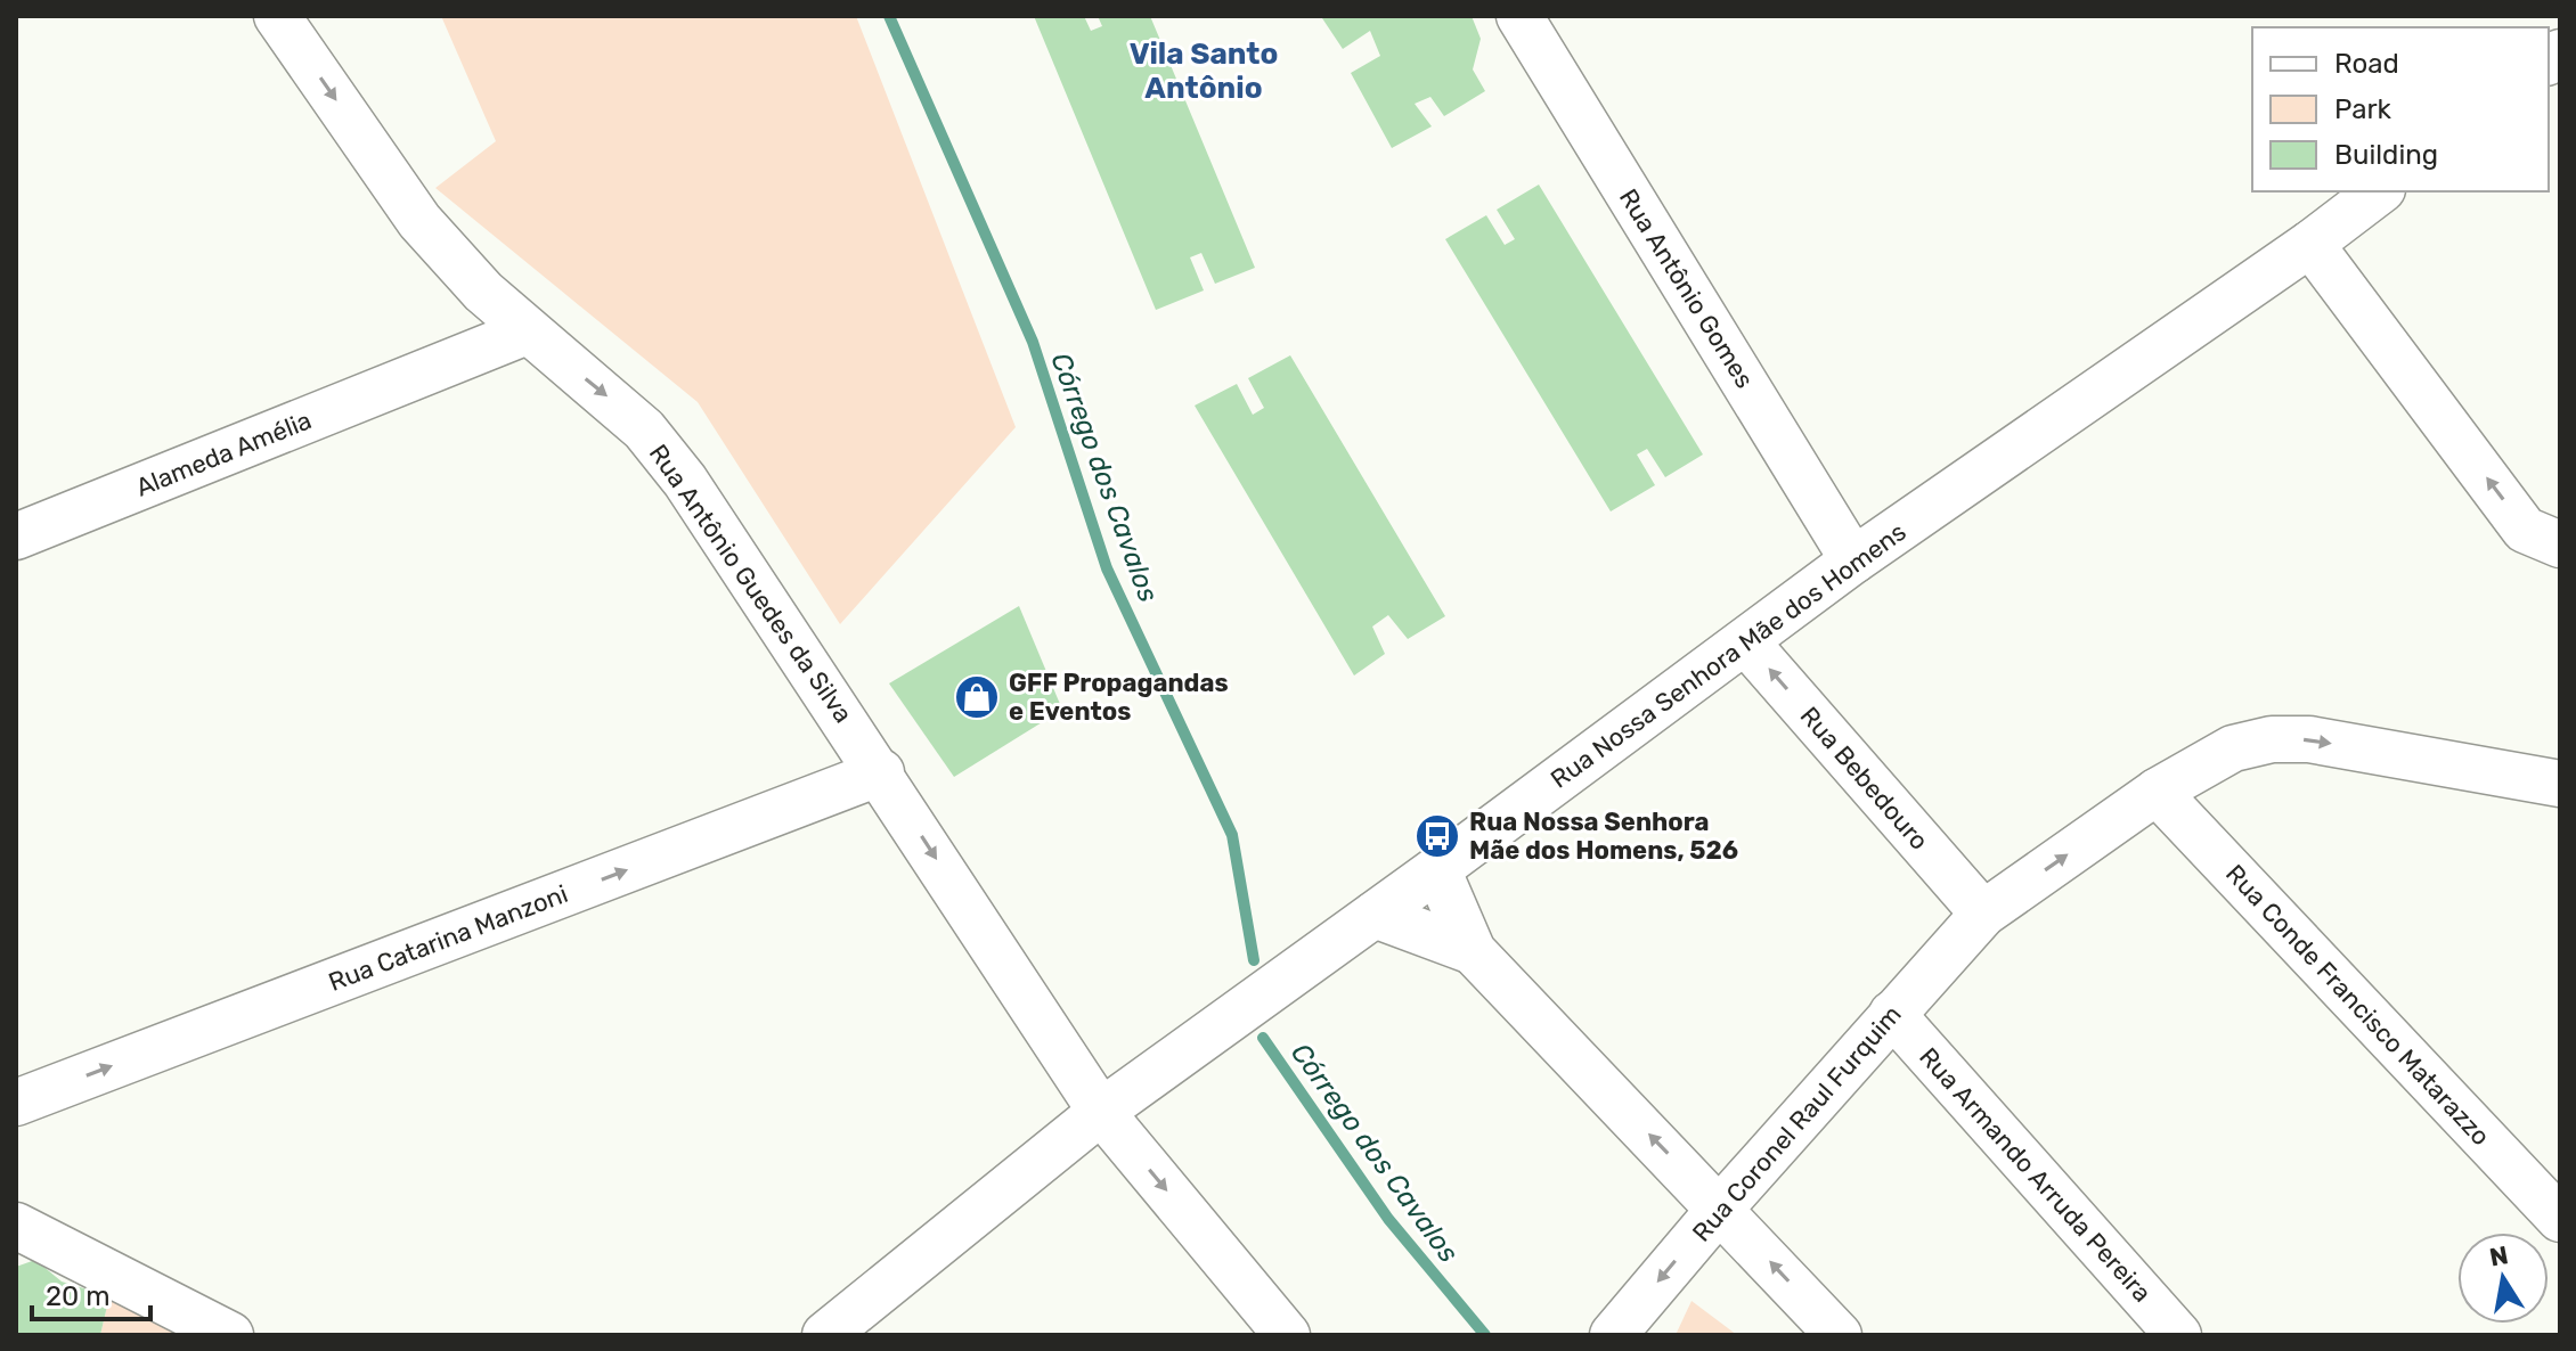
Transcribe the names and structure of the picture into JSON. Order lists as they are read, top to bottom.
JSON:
{
  "streets": {
    "street": [
      "Rua Antônio Gomes",
      "Alameda Amélia",
      "Rua Antônio Guedes da Silva",
      "Rua Nossa Senhora Mãe dos Homens",
      "Rua Bebedouro",
      "Rua Catarina Manzoni",
      "Rua Conde Francisco Matarazzo",
      "Rua Coronel Raul Furquim",
      "Rua Armando Arruda Pereira"
    ]
  },
  "crossings": [
    ["Rua Antônio Gomes", "Rua Nossa Senhora Mãe dos Homens"],
    ["Alameda Amélia", "Rua Antônio Guedes da Silva"],
    ["Rua Antônio Guedes da Silva", "Rua Nossa Senhora Mãe dos Homens"],
    ["Rua Antônio Guedes da Silva", "Rua Catarina Manzoni"],
    ["Rua Nossa Senhora Mãe dos Homens", "Rua Bebedouro"],
    ["Rua Bebedouro", "Rua Coronel Raul Furquim"],
    ["Rua Conde Francisco Matarazzo", "Rua Coronel Raul Furquim"],
    ["Rua Coronel Raul Furquim", "Rua Armando Arruda Pereira"]
  ],
  "one_way": ["Rua Antônio Guedes da Silva", "Rua Catarina Manzoni"],
  "districts": ["Vila Santo Antônio"],
  "water": ["Córrego dos Cavalos"],
  "places": {
    "shop": ["GFF Propagandas e Eventos"],
    "bus stop": ["Rua Nossa Senhora Mãe dos Homens, 526"]
  },
  "legend": ["Road", "Park", "Building"],
  "scale_bar": "20 m",
  "north": "top"
}
